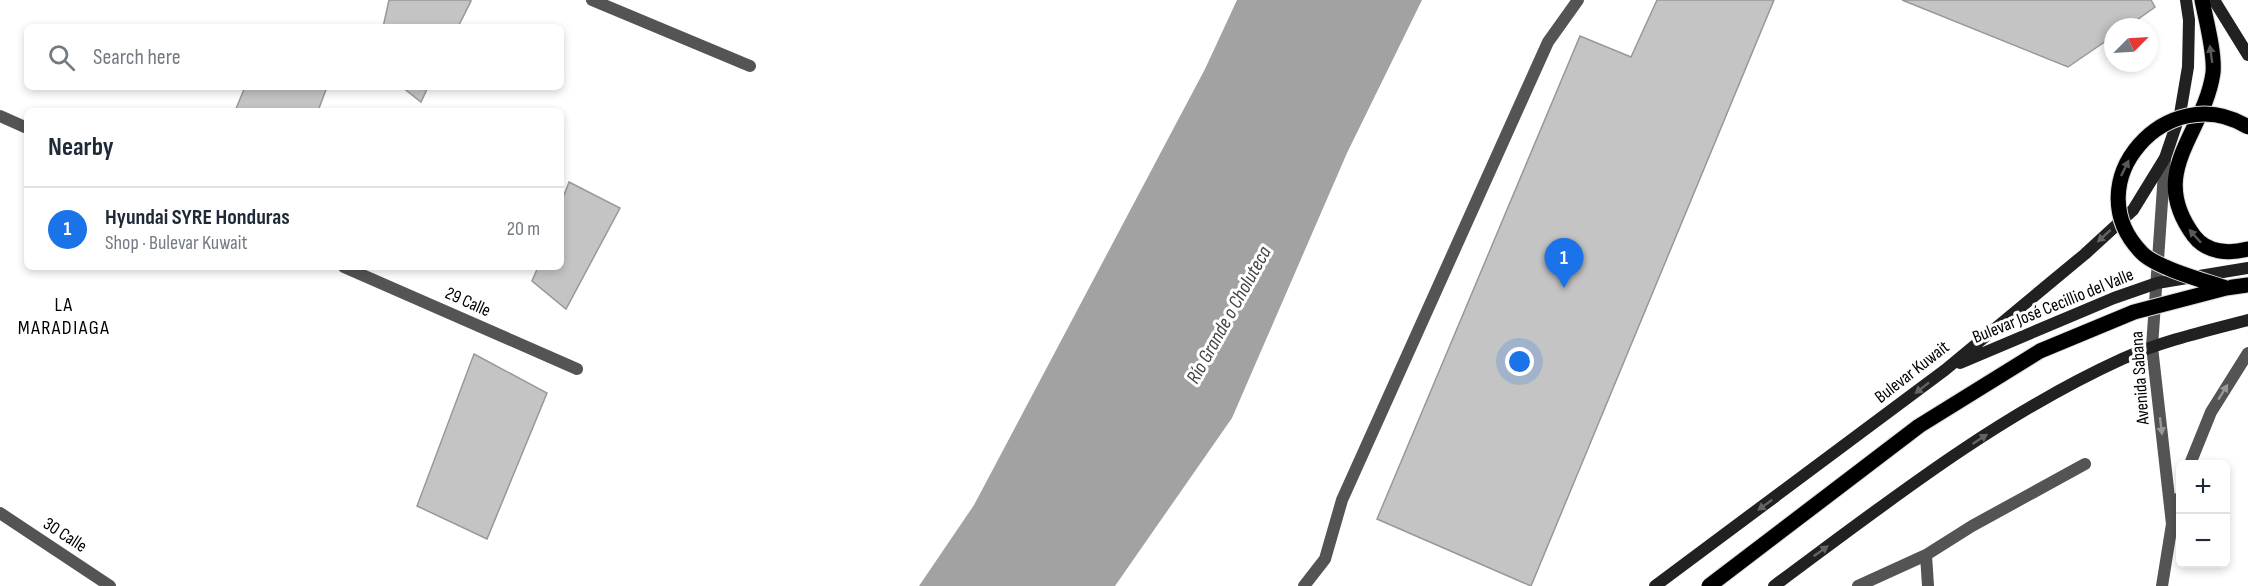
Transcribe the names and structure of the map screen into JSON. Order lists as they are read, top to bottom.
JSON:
{
  "streets": {
    "main road": ["Bulevar José Cecillio del Valle", "Bulevar Kuwait"],
    "street": ["29 Calle", "Avenida Sabana", "30 Calle"]
  },
  "crossings": [
    ["Bulevar José Cecillio del Valle", "Bulevar Kuwait"],
    ["Bulevar José Cecillio del Valle", "Avenida Sabana"],
    ["Bulevar Kuwait", "Avenida Sabana"]
  ],
  "one_way": ["Avenida Sabana"],
  "districts": ["LA MARADIAGA"],
  "water": ["Río Grande o Choluteca"],
  "north": "top right",
  "page": {
    "search": "Search here",
    "heading": "Nearby",
    "list": [
      {
        "mark": "1",
        "name": "Hyundai SYRE Honduras",
        "note": "Shop · Bulevar Kuwait",
        "value": "20 m"
      }
    ],
    "pins": "1",
    "map_buttons": ["+", "−"]
  }
}
